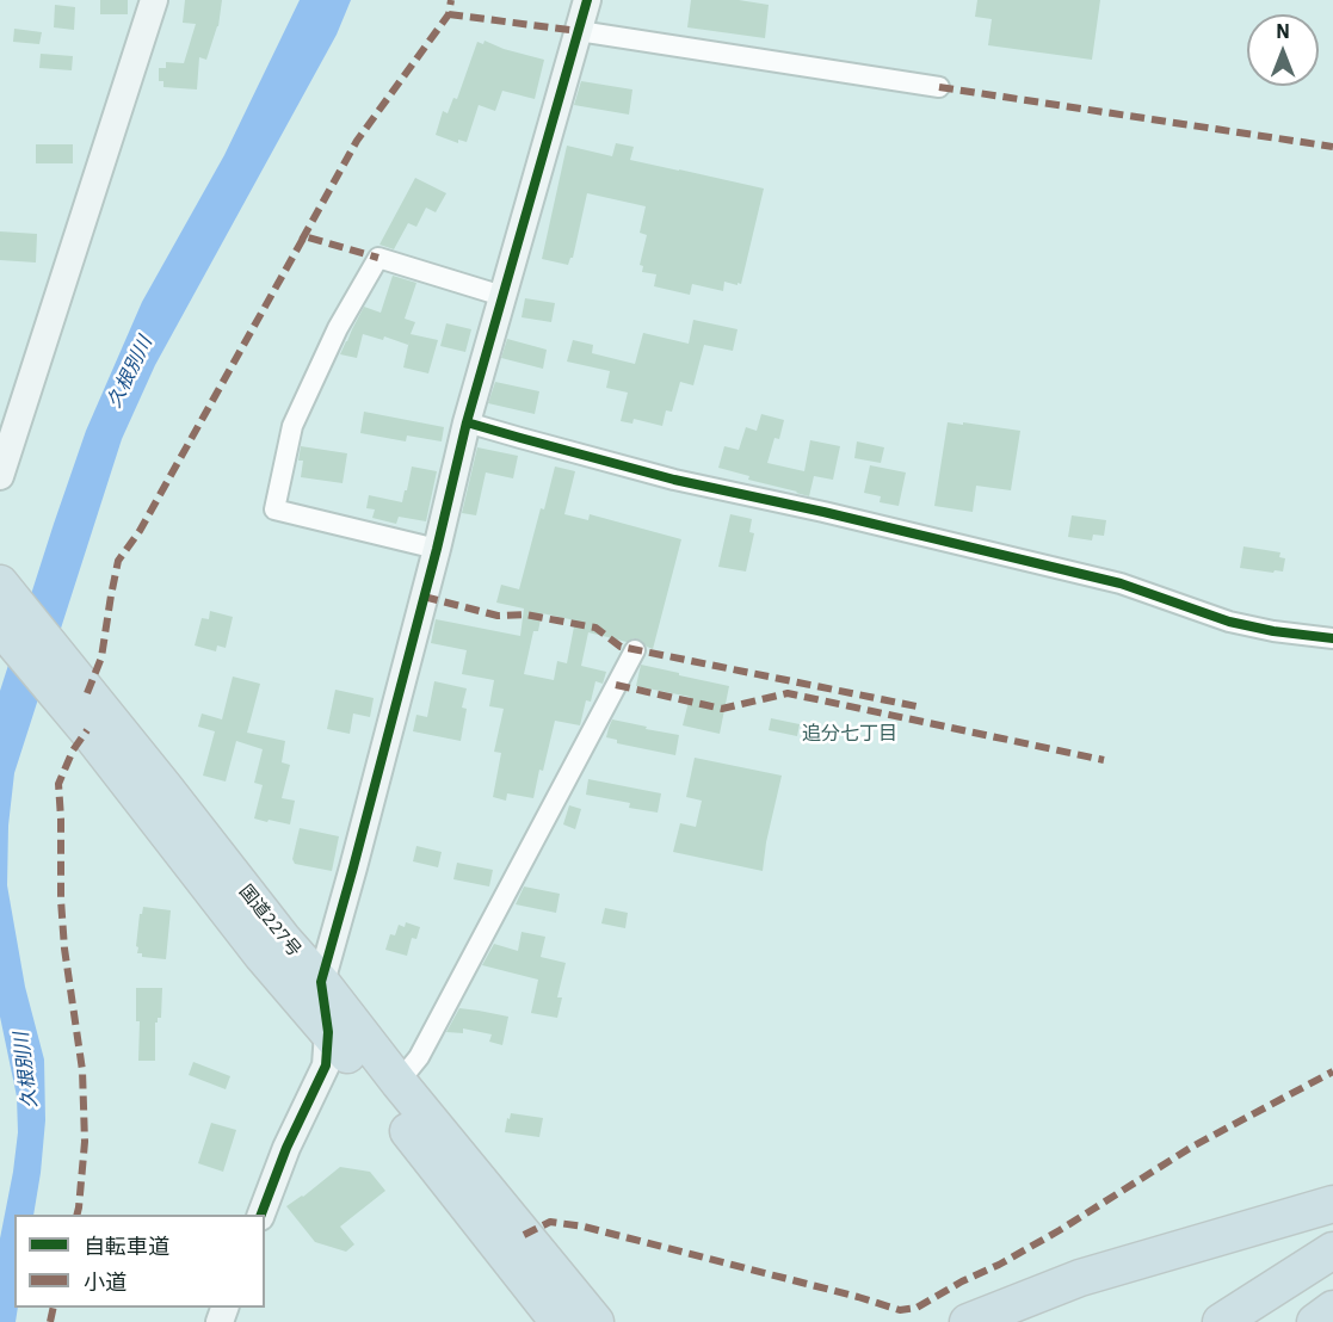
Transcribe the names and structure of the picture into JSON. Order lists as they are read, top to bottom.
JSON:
{
  "streets": {
    "highway": ["国道227号"]
  },
  "districts": ["追分七丁目"],
  "water": ["久根別川"],
  "legend": ["自転車道", "小道"],
  "north": "top"
}
